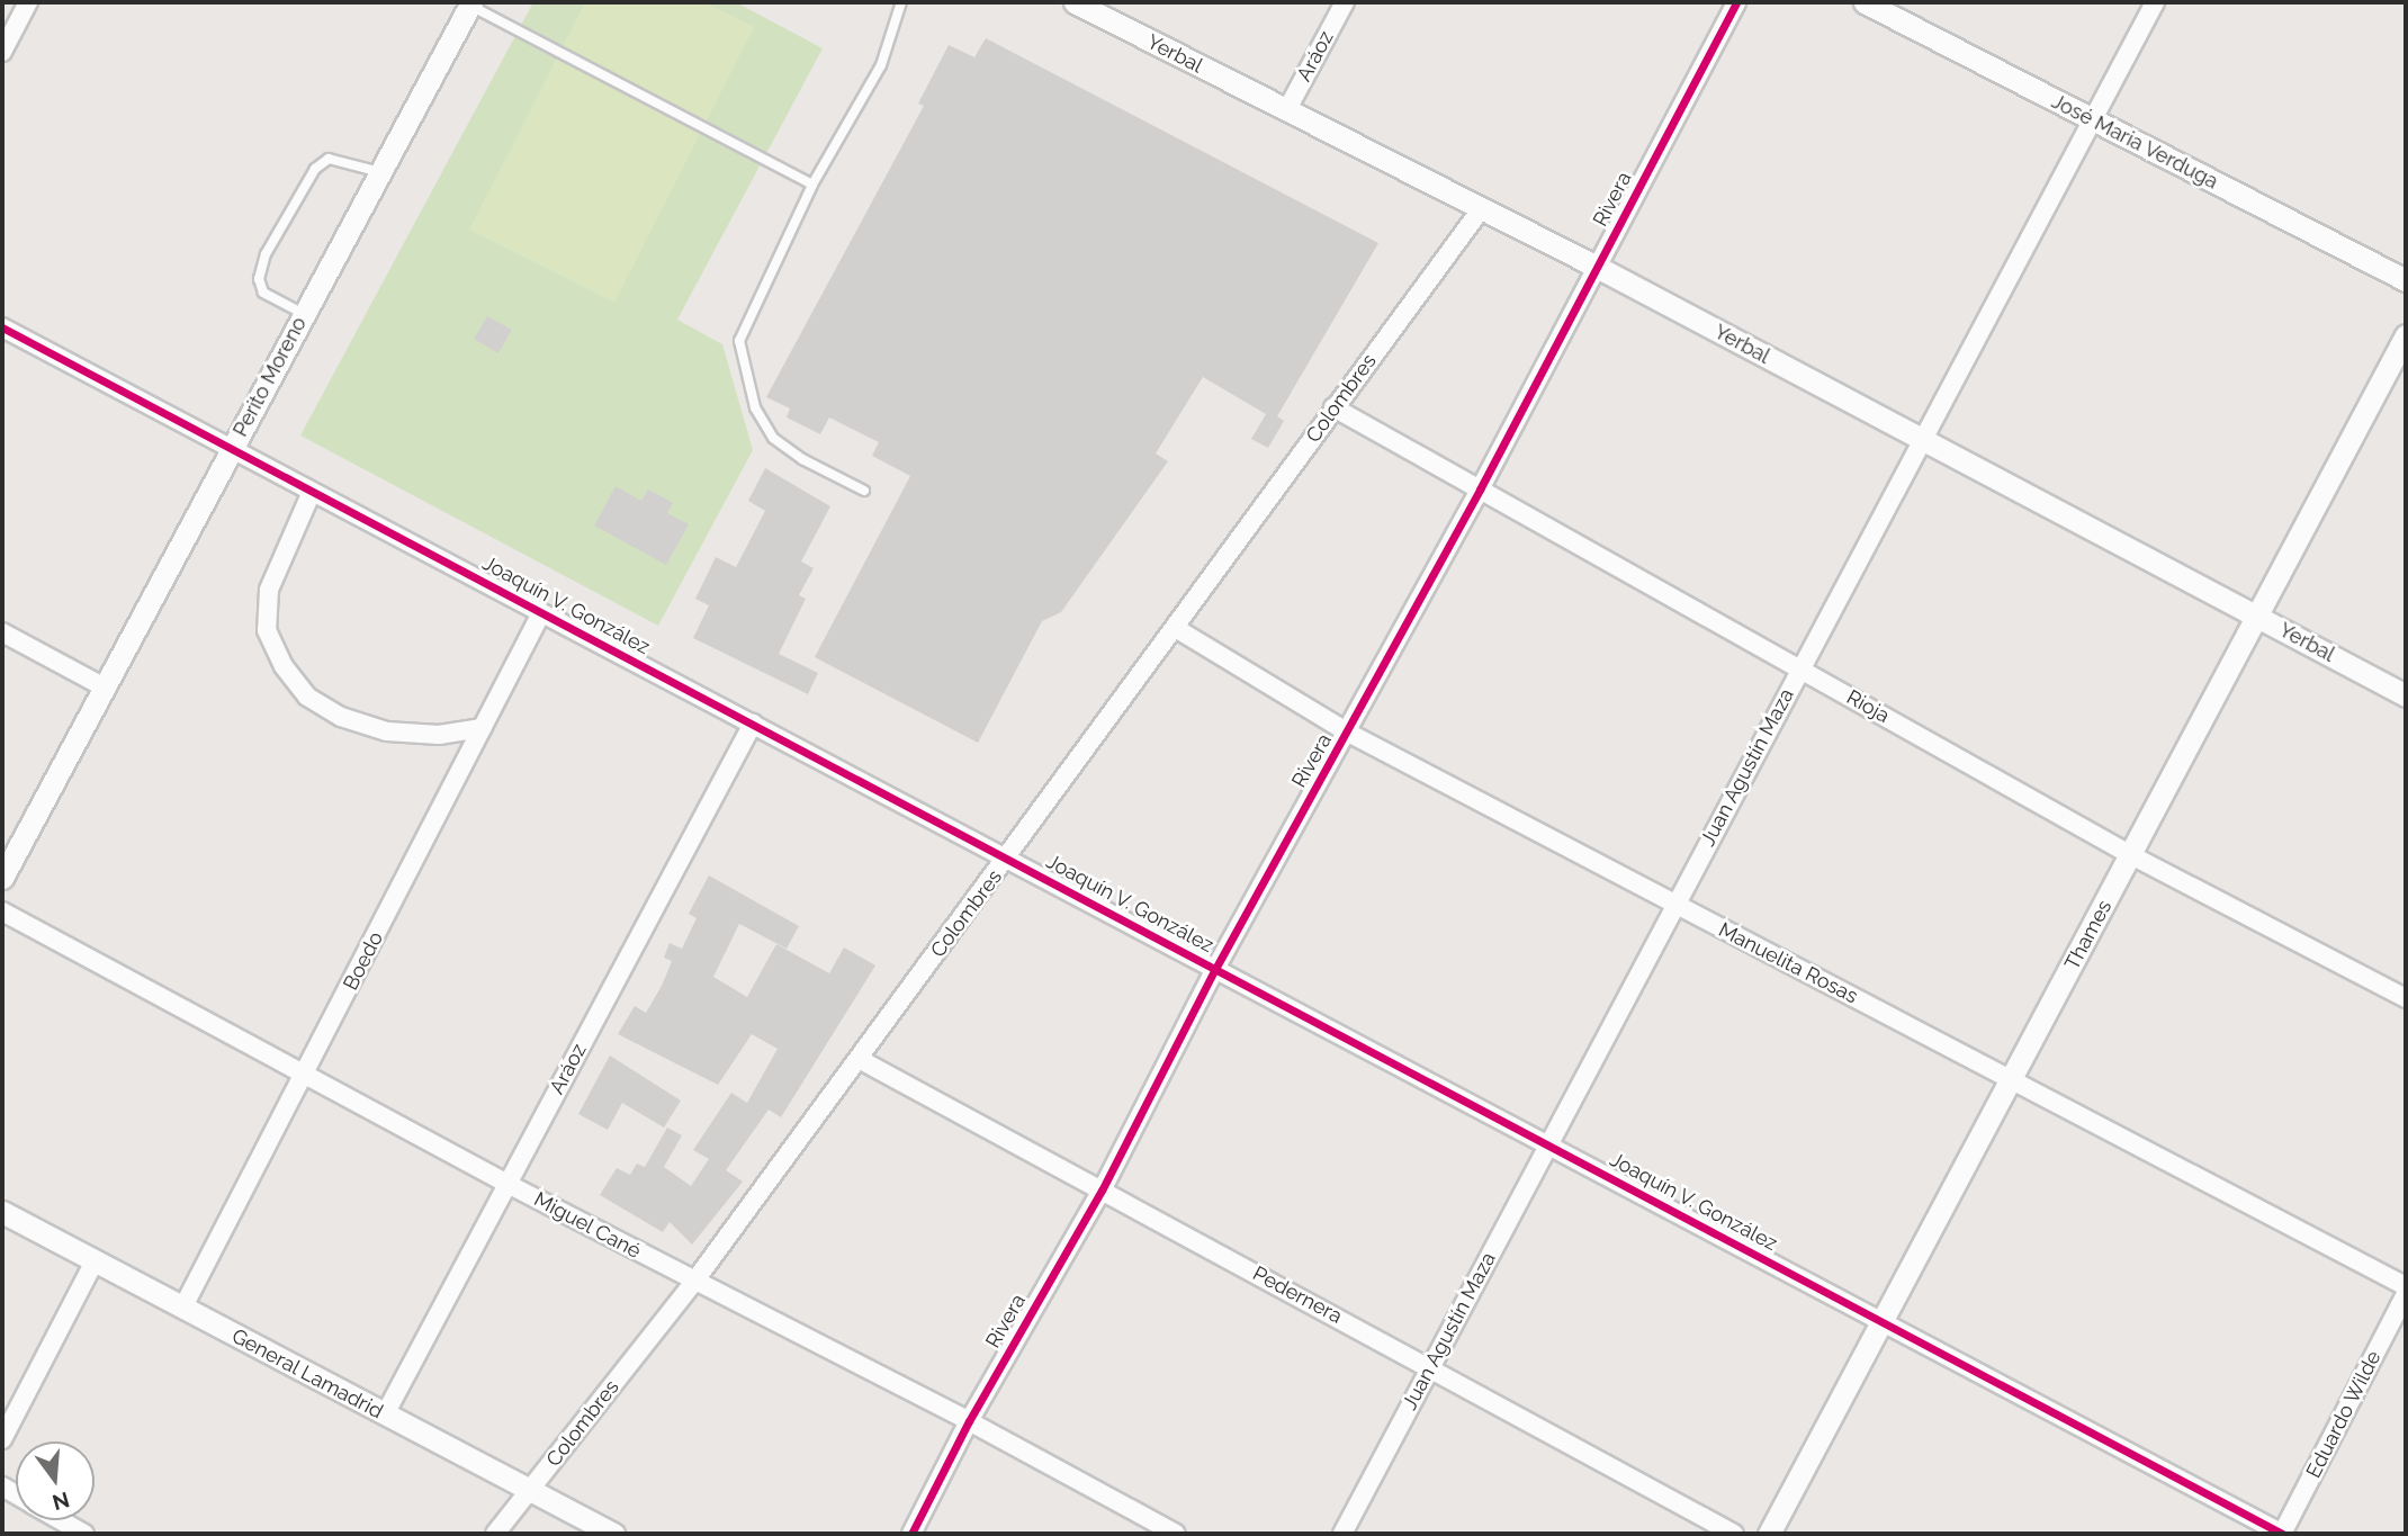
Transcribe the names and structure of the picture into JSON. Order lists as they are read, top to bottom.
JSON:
{
  "streets": {
    "street": [
      "Yerbal",
      "Aráoz",
      "José Maria Verduga",
      "Rivera",
      "Perito Moreno",
      "Colombres",
      "Joaquín V. González",
      "Rioja",
      "Juan Agustín Maza",
      "Thames",
      "Boedo",
      "Manuelita Rosas",
      "Miguel Cané",
      "Pedernera",
      "General Lamadrid",
      "Eduardo Wilde"
    ]
  },
  "crossings": [
    ["Yerbal", "Aráoz"],
    ["Yerbal", "Rivera"],
    ["Yerbal", "Colombres"],
    ["Yerbal", "Juan Agustín Maza"],
    ["Yerbal", "Thames"],
    ["Aráoz", "Joaquín V. González"],
    ["Aráoz", "Miguel Cané"],
    ["Aráoz", "General Lamadrid"],
    ["José Maria Verduga", "Juan Agustín Maza"],
    ["Rivera", "Joaquín V. González"],
    ["Rivera", "Rioja"],
    ["Rivera", "Manuelita Rosas"],
    ["Rivera", "Miguel Cané"],
    ["Rivera", "Pedernera"],
    ["Perito Moreno", "Joaquín V. González"],
    ["Colombres", "Joaquín V. González"],
    ["Colombres", "Rioja"],
    ["Colombres", "Manuelita Rosas"],
    ["Colombres", "Miguel Cané"],
    ["Colombres", "Pedernera"],
    ["Colombres", "General Lamadrid"],
    ["Joaquín V. González", "Juan Agustín Maza"],
    ["Joaquín V. González", "Thames"],
    ["Joaquín V. González", "Boedo"],
    ["Joaquín V. González", "Eduardo Wilde"],
    ["Rioja", "Juan Agustín Maza"],
    ["Rioja", "Thames"],
    ["Juan Agustín Maza", "Manuelita Rosas"],
    ["Juan Agustín Maza", "Pedernera"],
    ["Thames", "Manuelita Rosas"],
    ["Boedo", "Miguel Cané"],
    ["Boedo", "General Lamadrid"]
  ],
  "north": "bottom"
}
